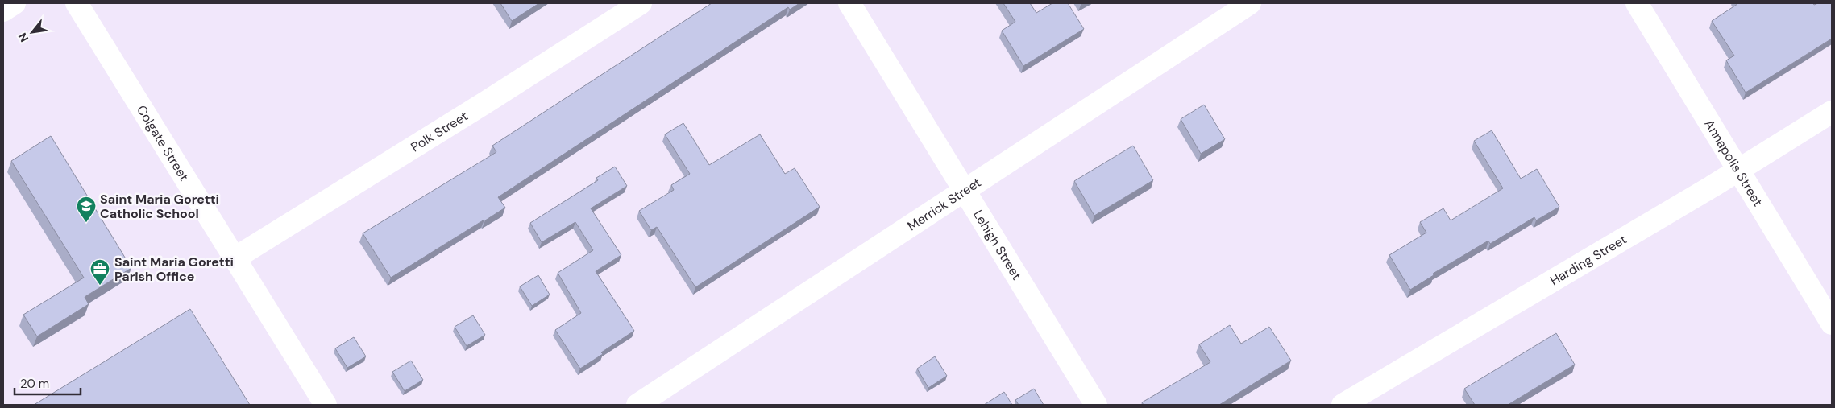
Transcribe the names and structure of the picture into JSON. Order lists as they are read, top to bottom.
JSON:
{
  "streets": {
    "street": [
      "Polk Street",
      "Colgate Street",
      "Annapolis Street",
      "Merrick Street",
      "Lehigh Street",
      "Harding Street"
    ]
  },
  "crossings": [
    ["Polk Street", "Colgate Street"],
    ["Annapolis Street", "Harding Street"],
    ["Merrick Street", "Lehigh Street"]
  ],
  "places": {
    "school or university": ["Saint Maria Goretti Catholic School"],
    "office": ["Saint Maria Goretti Parish Office"]
  },
  "scale_bar": "20 m",
  "north": "bottom left"
}
